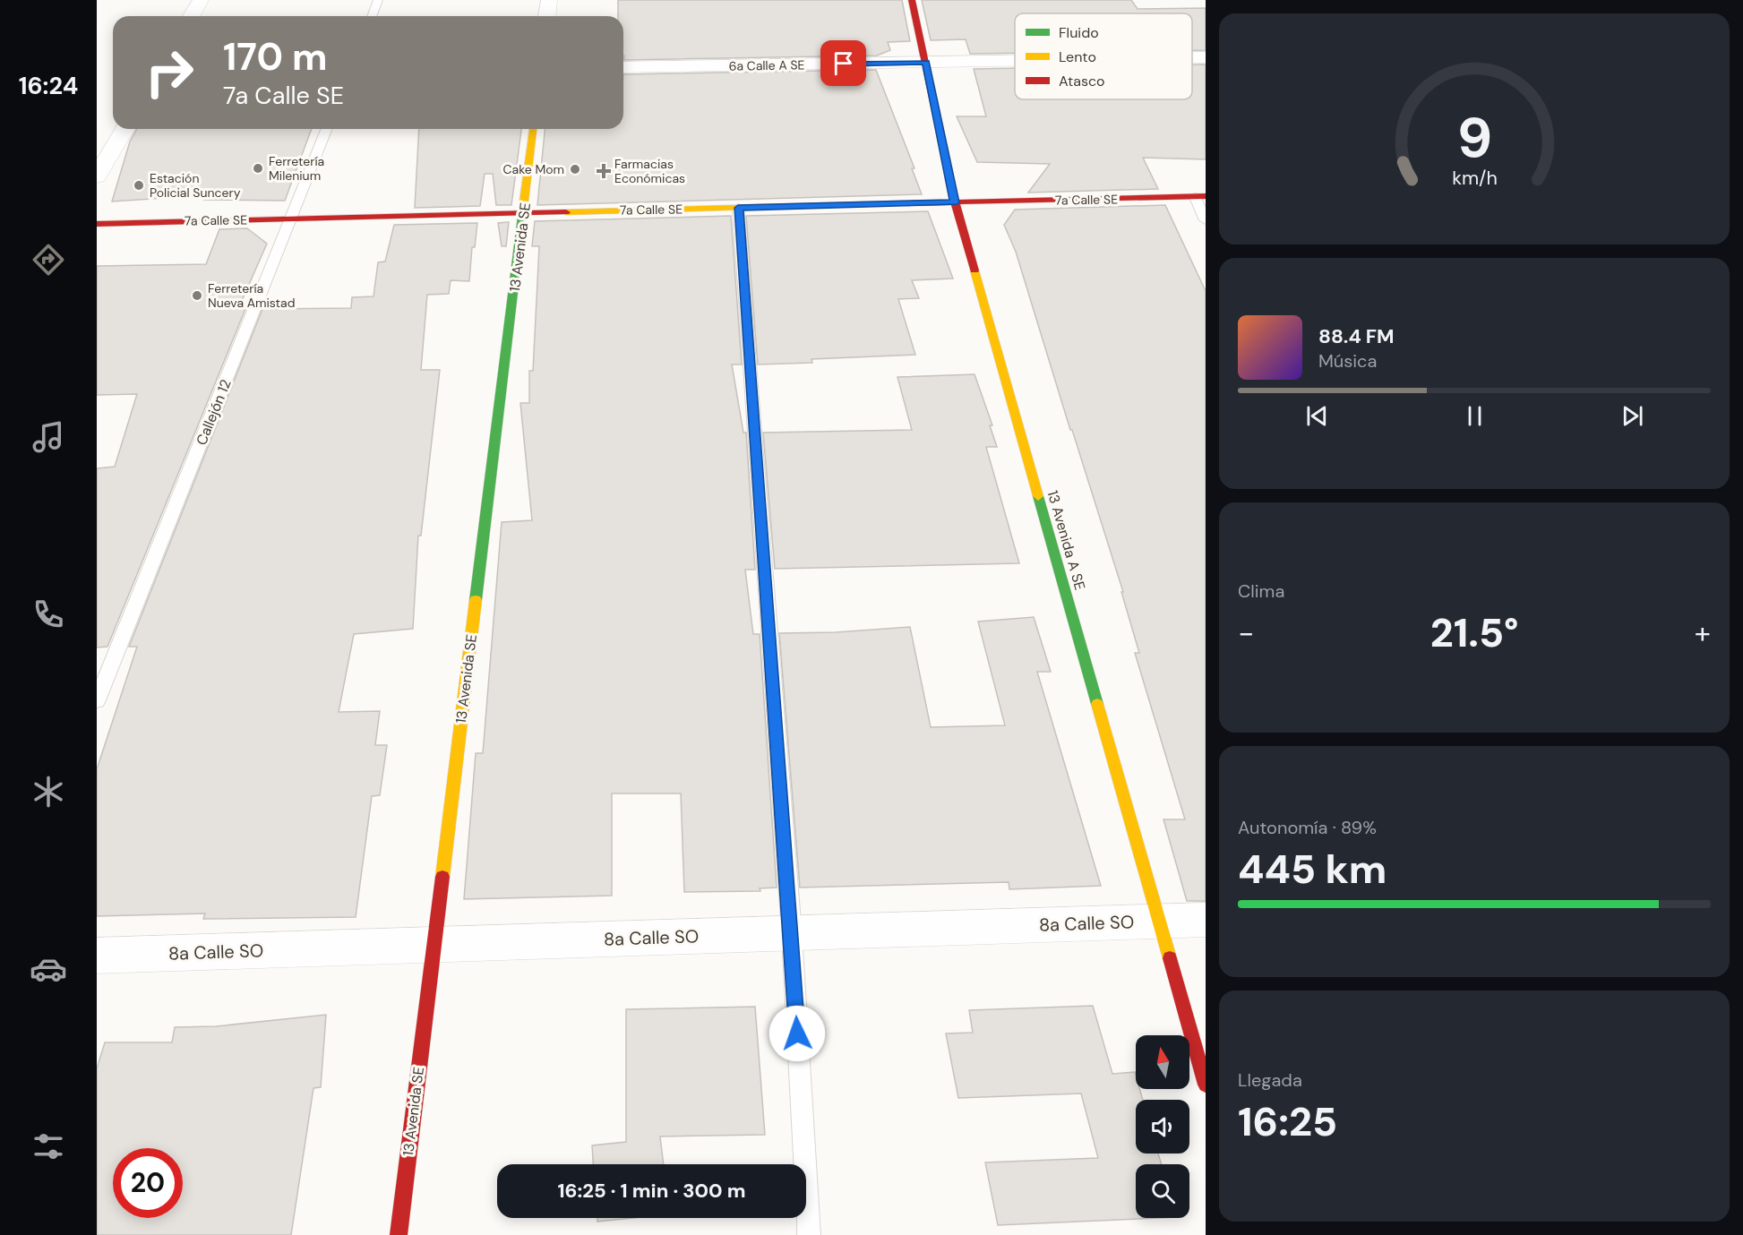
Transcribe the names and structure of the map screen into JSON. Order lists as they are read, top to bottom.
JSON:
{
  "streets": {
    "street": [
      "6a Calle A SE",
      "7a Calle SE",
      "13 Avenida SE",
      "13 Avenida A SE",
      "8a Calle SO"
    ],
    "lane": ["Callejón 12"]
  },
  "crossings": [
    ["6a Calle A SE", "13 Avenida A SE"],
    ["7a Calle SE", "13 Avenida SE"],
    ["7a Calle SE", "Callejón 12"],
    ["7a Calle SE", "13 Avenida A SE"],
    ["13 Avenida SE", "8a Calle SO"],
    ["13 Avenida A SE", "8a Calle SO"]
  ],
  "places": {
    "other": [
      "Ferretería Milenium",
      "Cake Mom",
      "Estación Policial Suncery",
      "Ferretería Nueva Amistad"
    ],
    "health": ["Farmacias Económicas"]
  },
  "legend": ["Fluido", "Lento", "Atasco"],
  "north": "top",
  "page": {
    "tabs": "16:24",
    "turn": ["170 m", "7a Calle SE"],
    "song": ["88.4 FM", "Música"],
    "tile": [
      "Clima",
      ["Autonomía · 89%", "445 km"],
      ["Llegada", "16:25"]
    ],
    "heat": ["−", "21.5°", "+"],
    "limit": "20",
    "trip": "16:25 · 1 min · 300 m",
    "gauge": ["9", "km/h"]
  }
}
